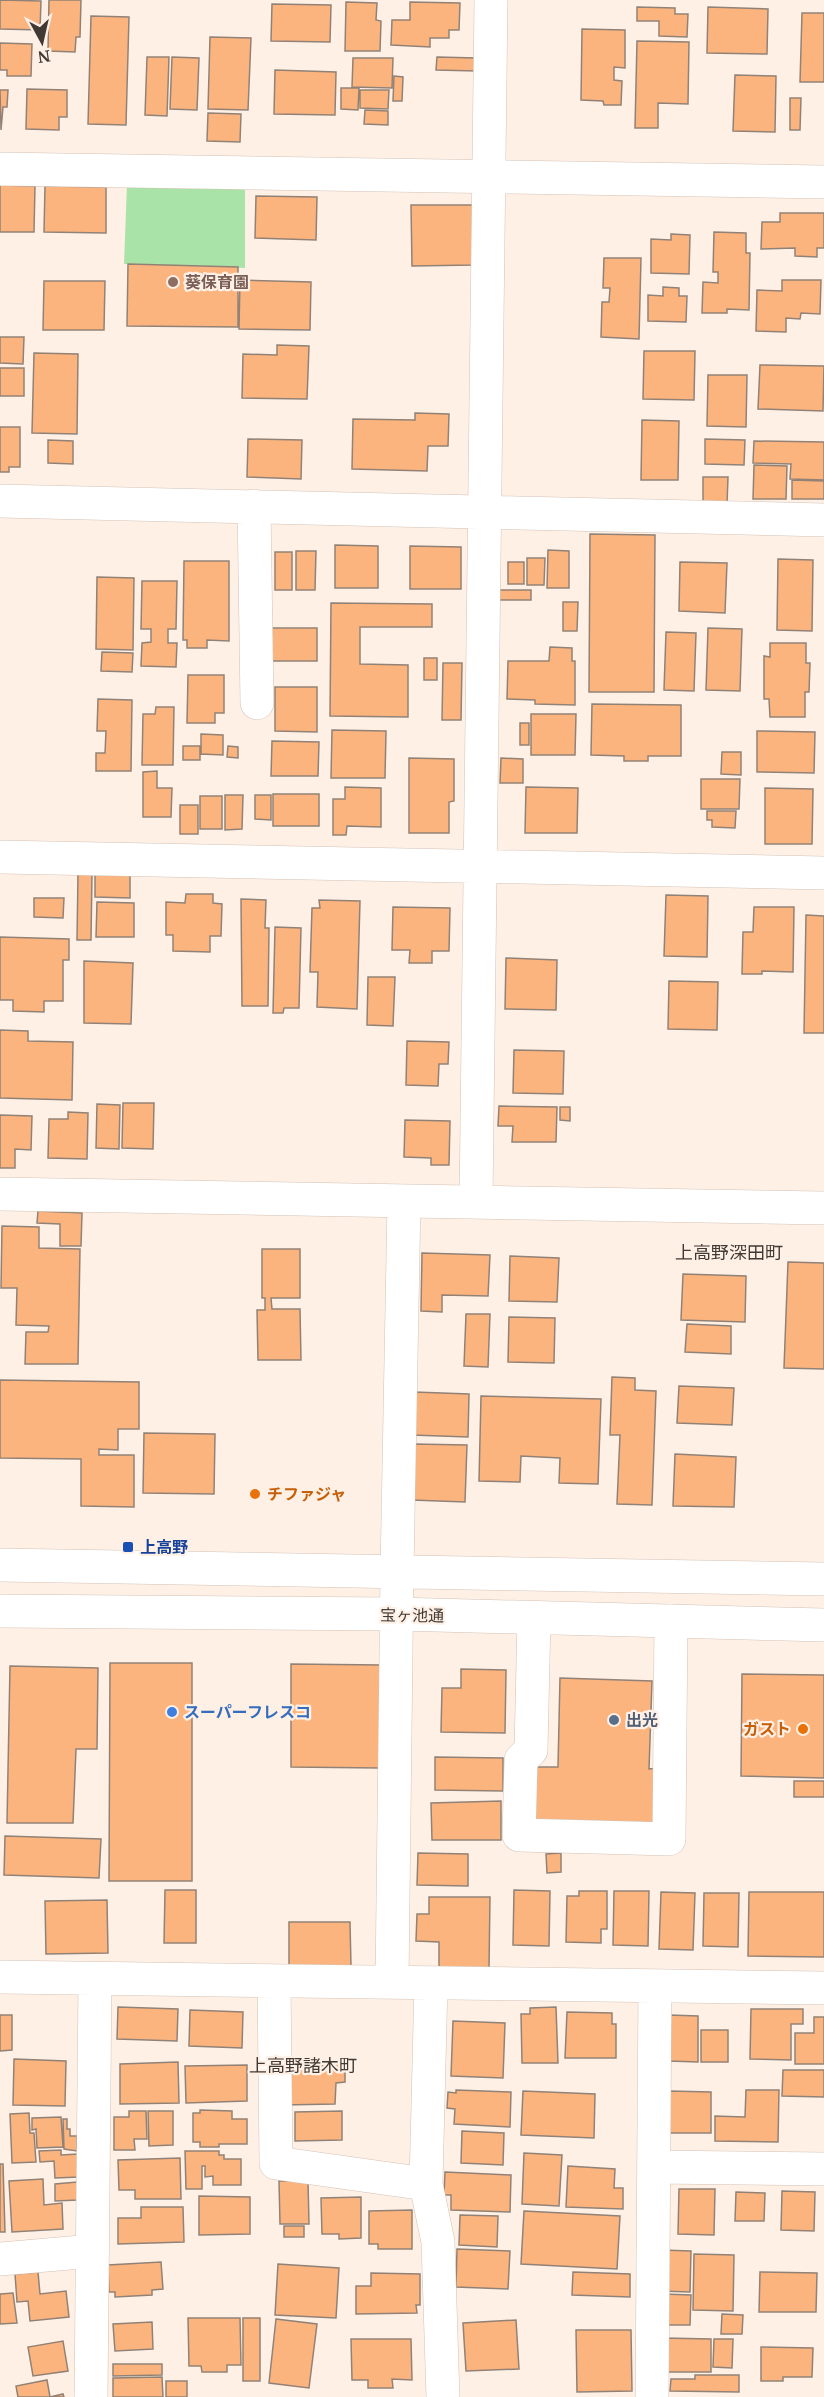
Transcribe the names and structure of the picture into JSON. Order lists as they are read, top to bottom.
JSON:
{
  "streets": {
    "street": ["宝ヶ池通"]
  },
  "districts": ["上高野深田町", "上高野諸木町"],
  "places": {
    "other": [
      "葵保育園",
      "チファジャ",
      "スーパーフレスコ",
      "出光",
      "ガスト"
    ],
    "transit": ["上高野"]
  },
  "north": "bottom"
}
